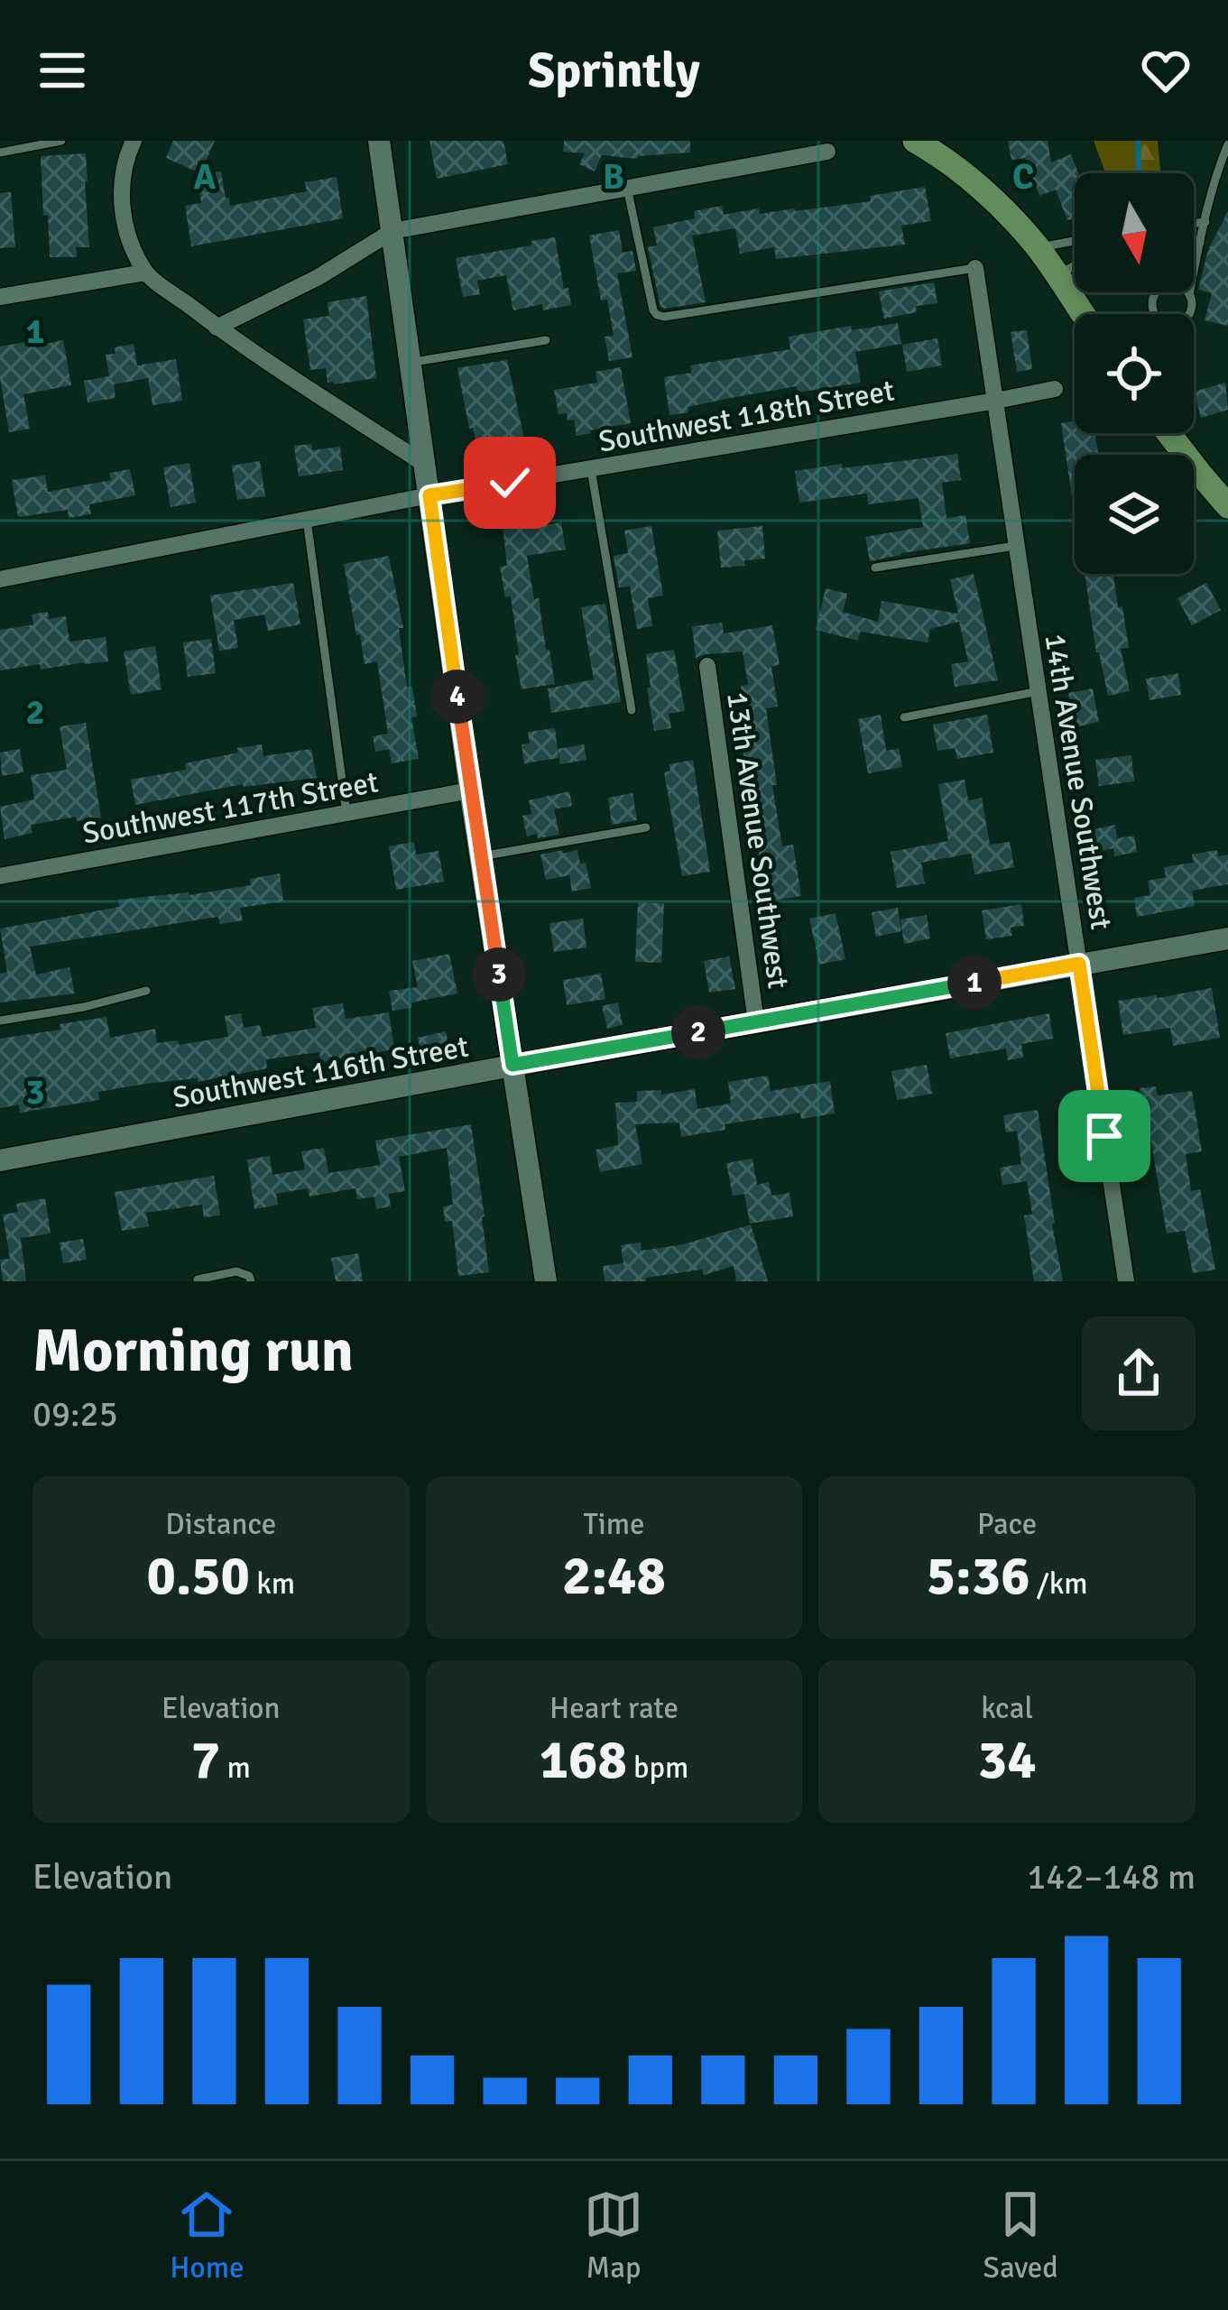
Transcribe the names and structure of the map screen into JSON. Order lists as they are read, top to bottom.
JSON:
{
  "streets": {
    "street": [
      "Southwest 118th Street",
      "14th Avenue Southwest",
      "Southwest 117th Street",
      "13th Avenue Southwest",
      "Southwest 116th Street"
    ]
  },
  "crossings": [
    ["Southwest 118th Street", "14th Avenue Southwest"],
    ["14th Avenue Southwest", "Southwest 116th Street"],
    ["13th Avenue Southwest", "Southwest 116th Street"]
  ],
  "north": "bottom",
  "page": {
    "header": "Sprintly",
    "pins": [
      "4",
      "3",
      "1",
      "2"
    ],
    "heading": ["Morning run", "09:25"],
    "stats": [
      ["Distance", "0.50 km"],
      ["Time", "2:48"],
      ["Pace", "5:36 /km"],
      ["Elevation", "7 m"],
      ["Heart rate", "168 bpm"],
      ["kcal", "34"]
    ],
    "chart": ["Elevation", "142–148 m"],
    "tabs": ["Home", "Map", "Saved"]
  },
  "grid": {
    "columns": ["A", "B", "C"],
    "rows": ["1", "2", "3"]
  }
}
